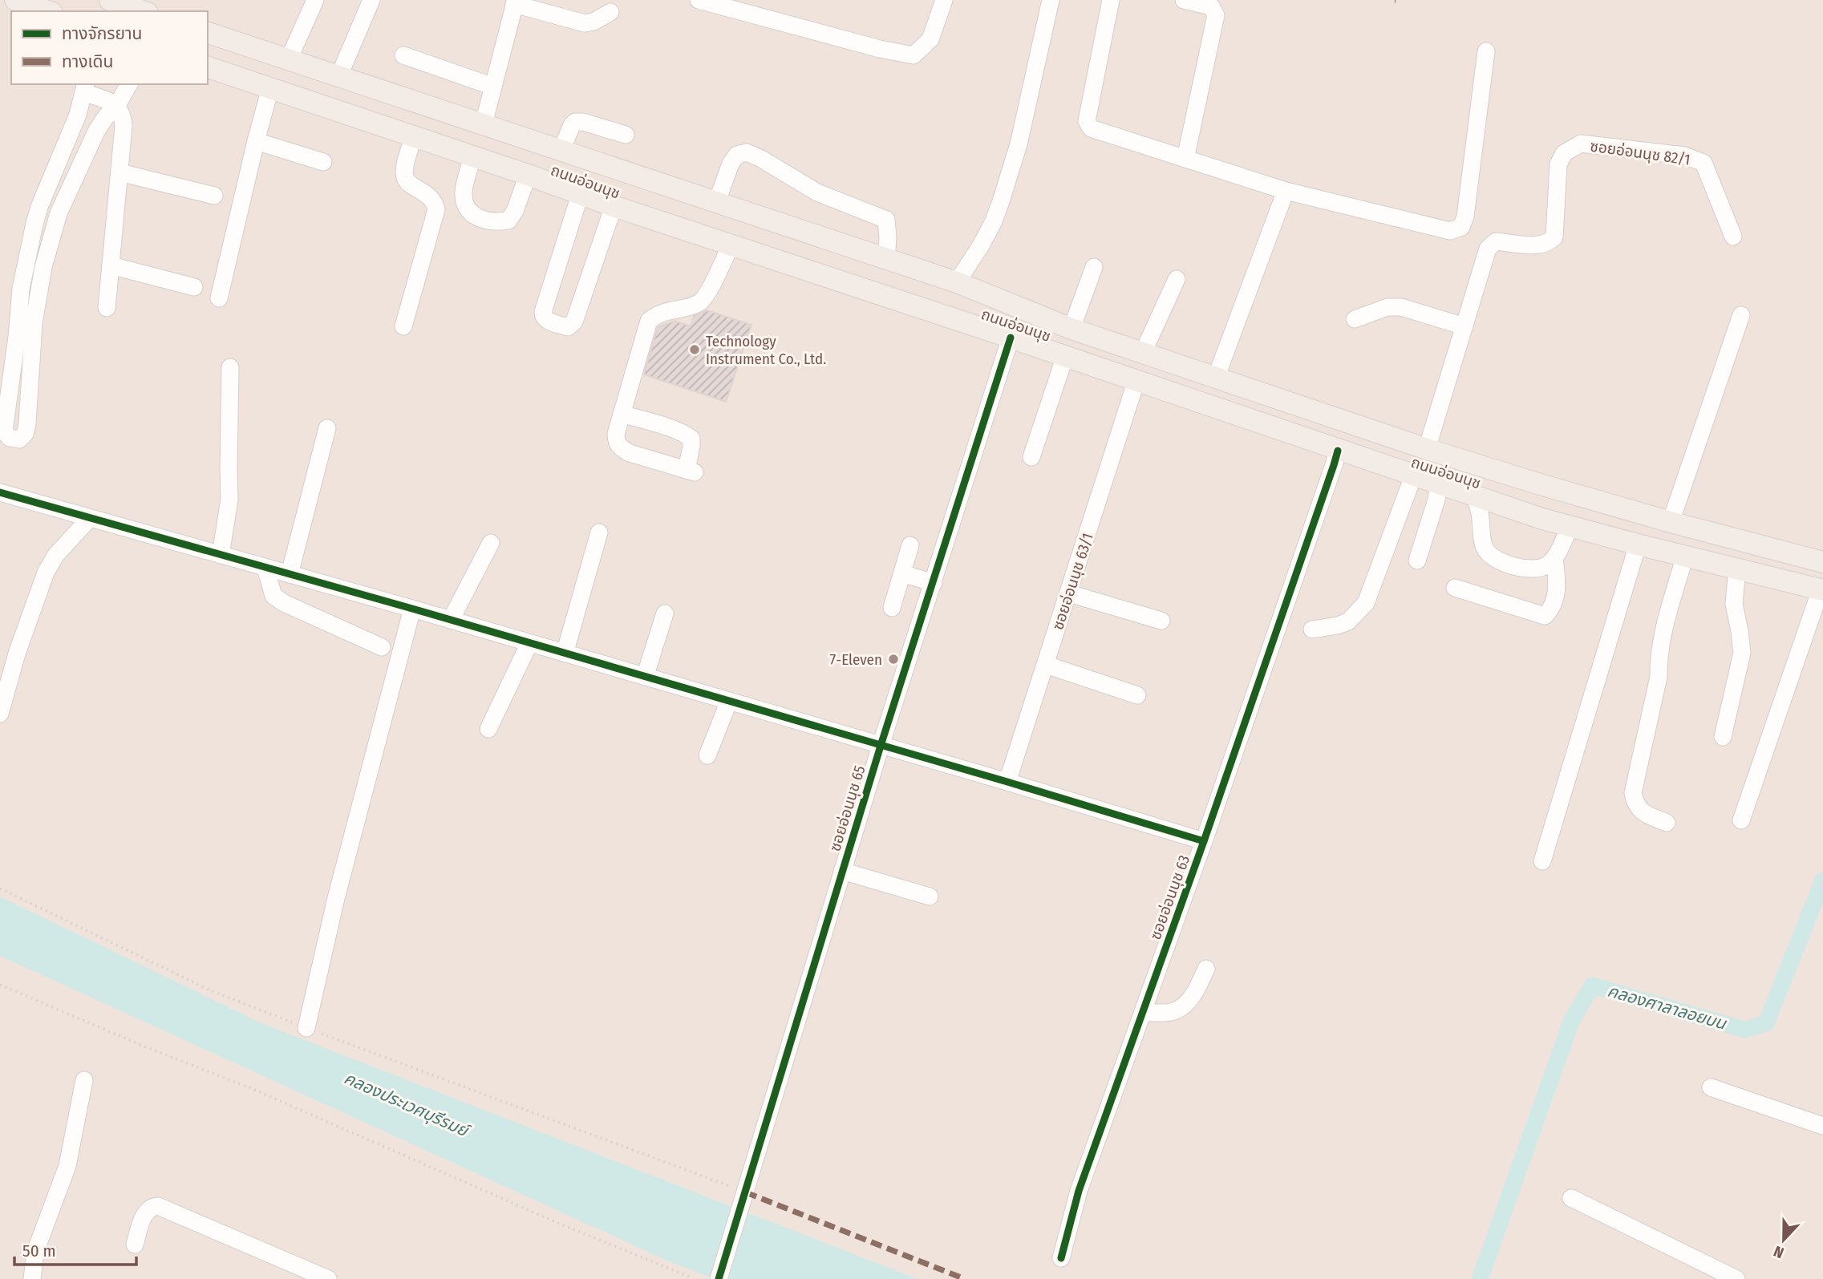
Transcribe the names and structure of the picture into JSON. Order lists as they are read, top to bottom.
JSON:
{
  "streets": {
    "main road": ["ถนนอ่อนนุช"],
    "street": [
      "ซอยอ่อนนุช 82/1",
      "ซอยอ่อนนุช 63/1",
      "ซอยอ่อนนุช 65",
      "ซอยอ่อนนุช 63"
    ]
  },
  "crossings": [
    ["ซอยอ่อนนุช 82/1", "ถนนอ่อนนุช"],
    ["ถนนอ่อนนุช", "ซอยอ่อนนุช 63/1"],
    ["ถนนอ่อนนุช", "ซอยอ่อนนุช 65"],
    ["ถนนอ่อนนุช", "ซอยอ่อนนุช 63"]
  ],
  "water": ["คลองศาลาลอยบน", "คลองประเวศบุรีรมย์"],
  "places": ["Technology Instrument Co., Ltd.", "7-Eleven"],
  "legend": ["ทางจักรยาน", "ทางเดิน"],
  "scale_bar": "50 m",
  "north": "bottom"
}
